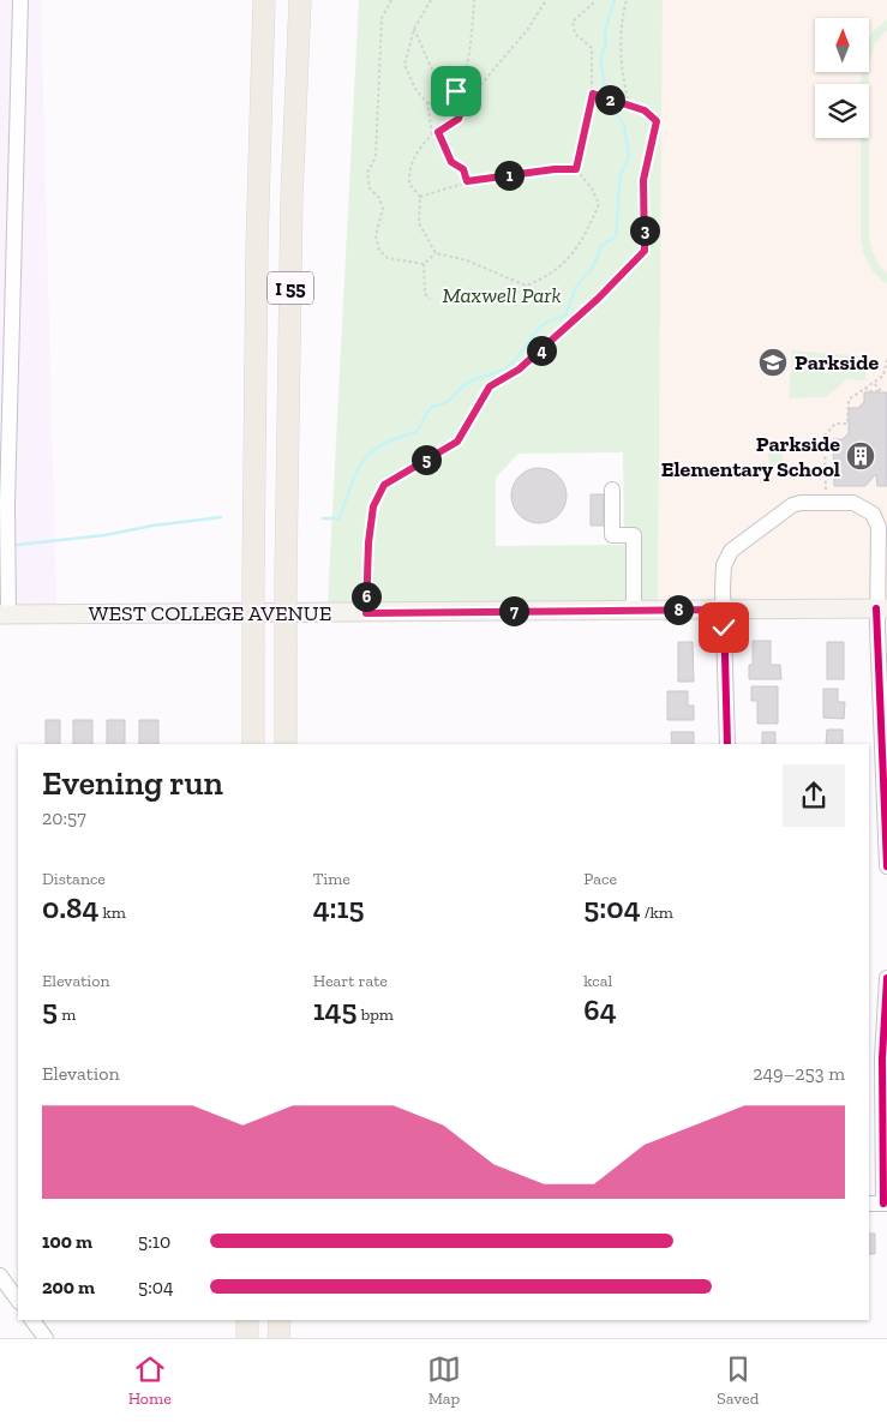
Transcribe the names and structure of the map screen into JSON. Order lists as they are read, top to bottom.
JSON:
{
  "streets": {
    "highway": ["I 55"],
    "main road": ["WEST COLLEGE AVENUE"]
  },
  "parks": ["Maxwell Park"],
  "places": {
    "school or university": ["Parkside"],
    "building": ["Parkside Elementary School"]
  },
  "north": "top",
  "page": {
    "pins": [
      "2",
      "1",
      "3",
      "4",
      "5",
      "6",
      "8",
      "7"
    ],
    "heading": ["Evening run", "20:57"],
    "stats": [
      ["Distance", "0.84 km"],
      ["Time", "4:15"],
      ["Pace", "5:04 /km"],
      ["Elevation", "5 m"],
      ["Heart rate", "145 bpm"],
      ["kcal", "64"]
    ],
    "chart": ["Elevation", "249–253 m"],
    "list": [
      {
        "name": "100 m",
        "note": "5:10"
      },
      {
        "name": "200 m",
        "note": "5:04"
      }
    ],
    "tabs": ["Home", "Map", "Saved"]
  }
}
